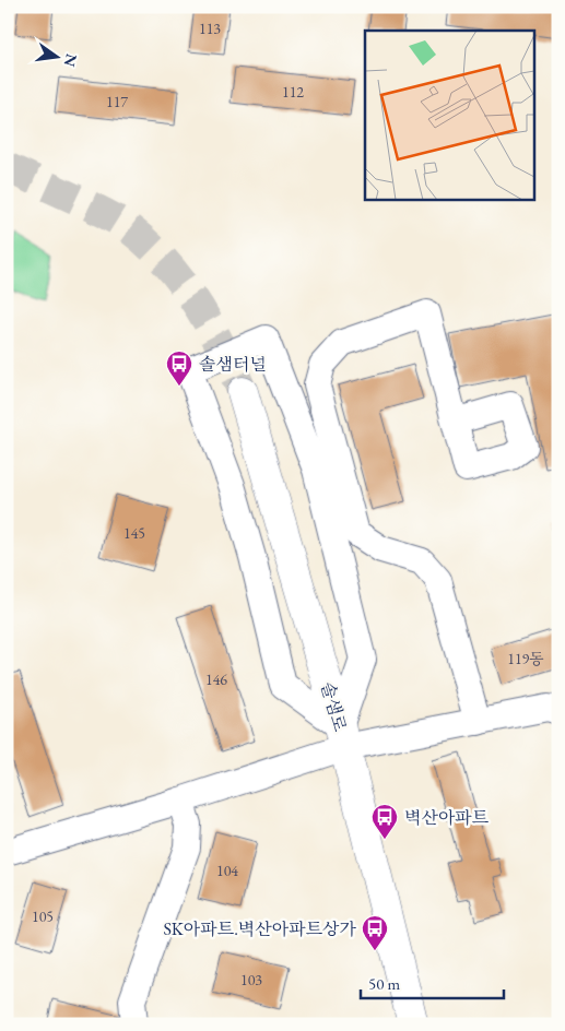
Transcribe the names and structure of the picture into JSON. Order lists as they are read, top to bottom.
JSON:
{
  "streets": {
    "main road": ["솔샘로"]
  },
  "places": {
    "bus stop": ["솔샘터널", "벽산아파트", "SK아파트.벽산아파트상가"]
  },
  "house_numbers": [
    "113",
    "112",
    "117",
    "145",
    "119동",
    "146",
    "104",
    "105",
    "103"
  ],
  "scale_bar": "50 m",
  "north": "right"
}
